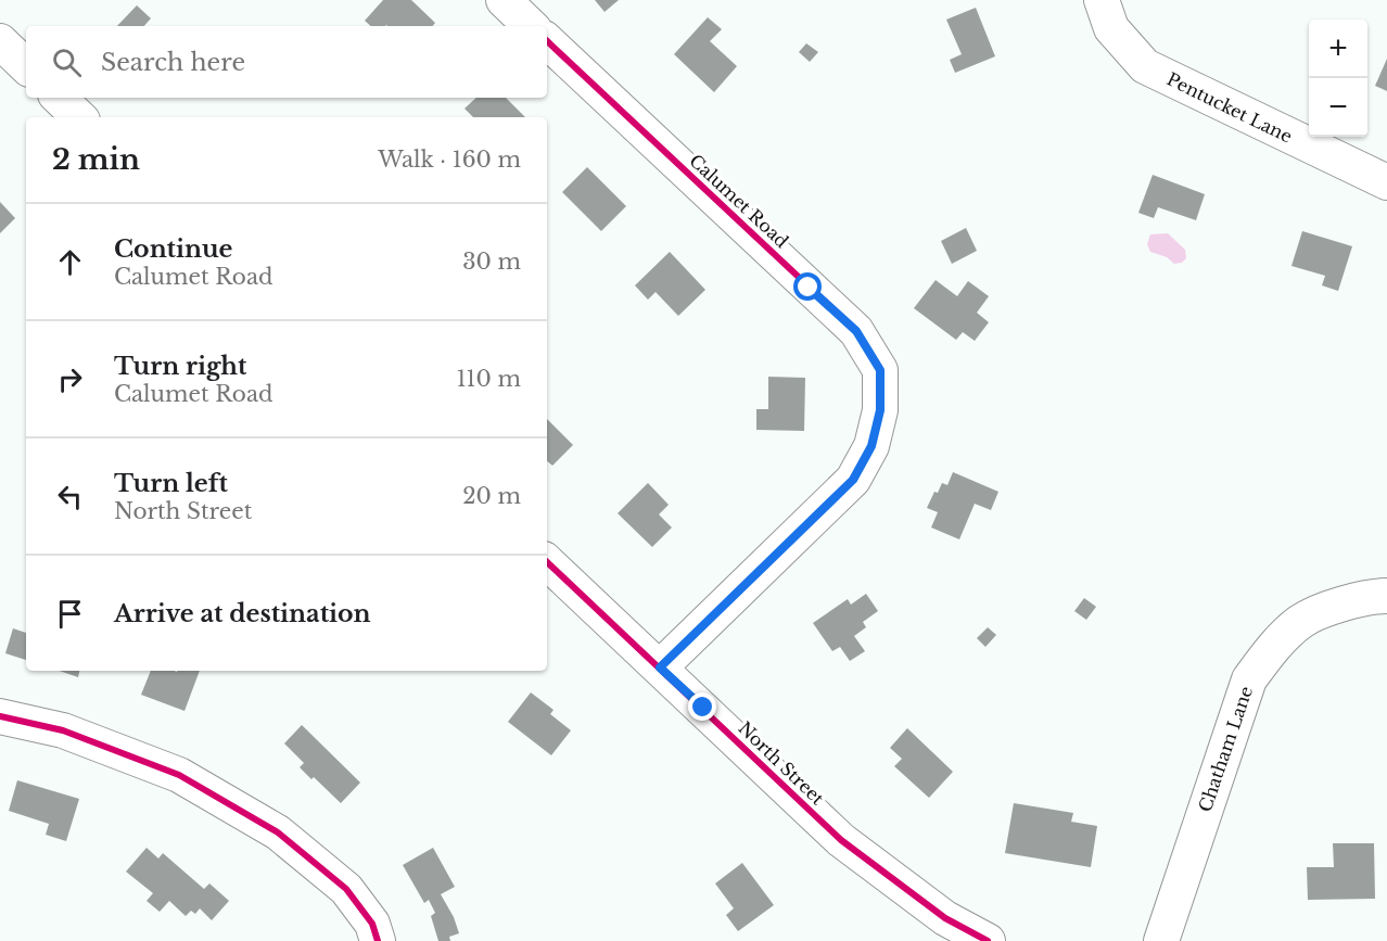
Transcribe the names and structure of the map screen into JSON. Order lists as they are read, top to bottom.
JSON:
{
  "streets": {
    "street": [
      "Pentucket Lane",
      "Calumet Road",
      "Chatham Lane",
      "North Street"
    ]
  },
  "crossings": [
    ["Calumet Road", "North Street"]
  ],
  "page": {
    "map_buttons": ["+", "−"],
    "search": "Search here",
    "heading": ["2 min", "Walk · 160 m"],
    "list": [
      ["Continue", "Calumet Road", "30 m"],
      ["Turn right", "Calumet Road", "110 m"],
      ["Turn left", "North Street", "20 m"],
      "Arrive at destination"
    ]
  }
}
